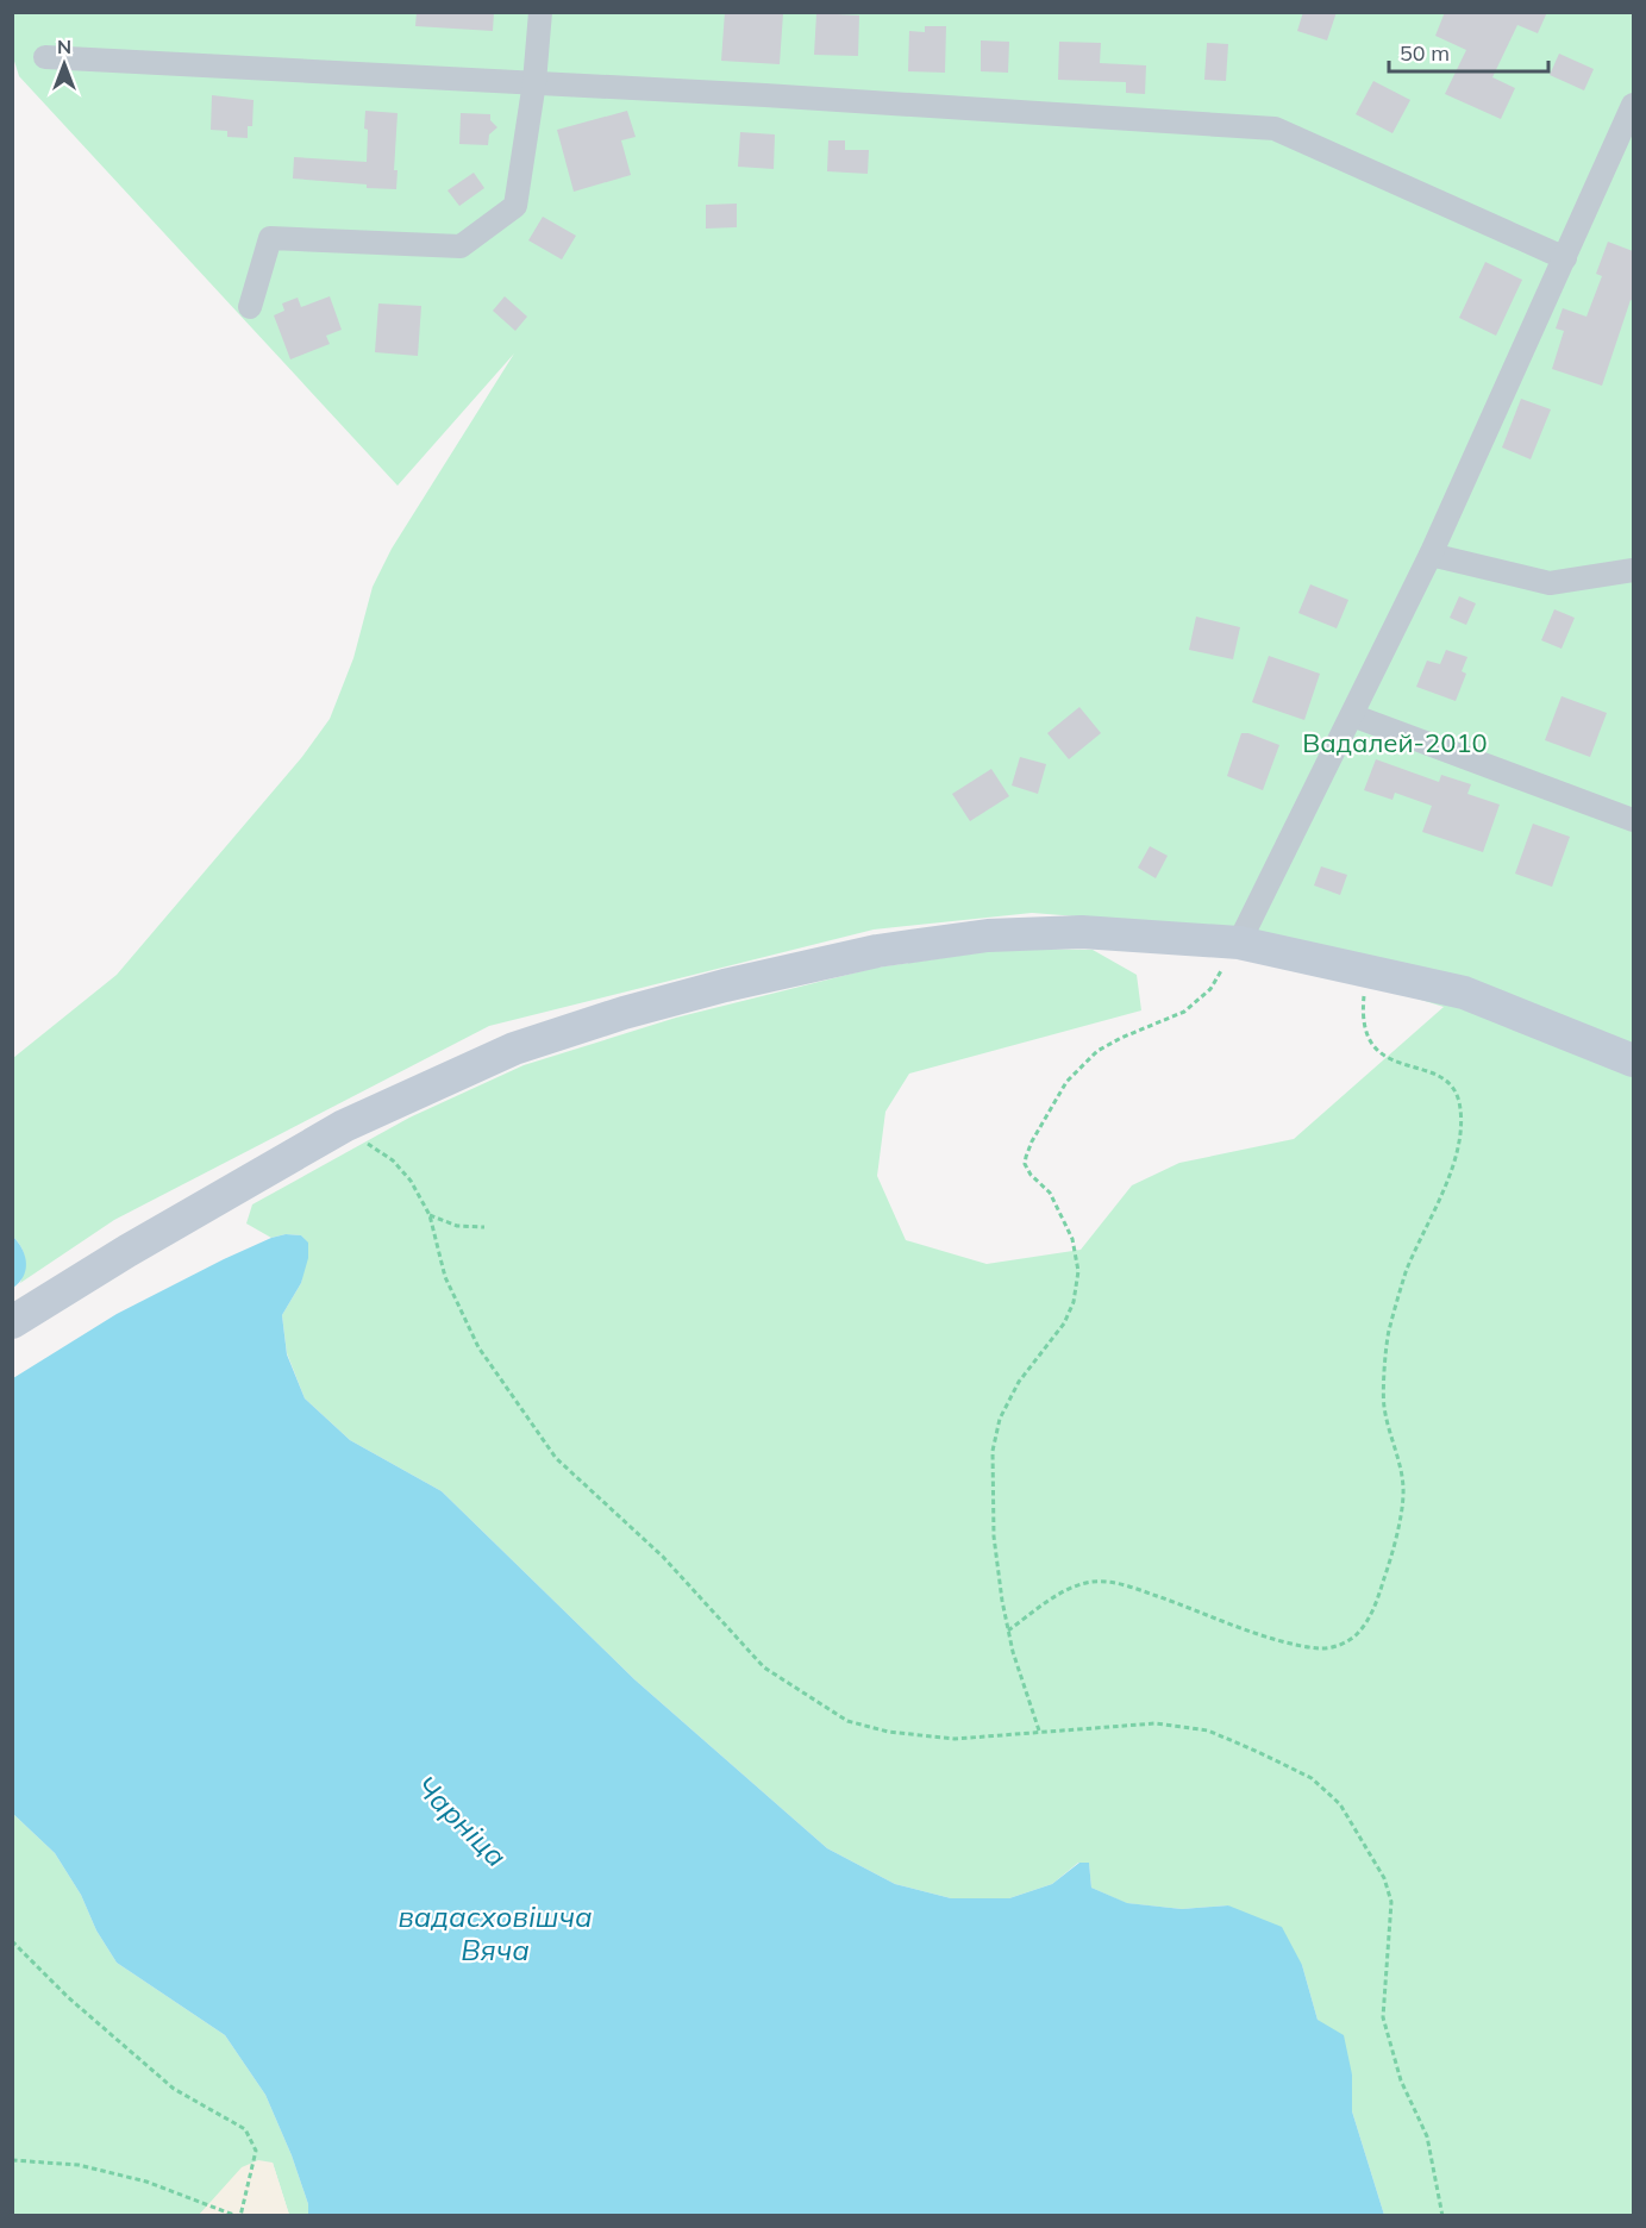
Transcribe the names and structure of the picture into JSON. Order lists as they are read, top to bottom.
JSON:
{
  "water": ["Чарніца", "вадасховішча Вяча"],
  "parks": ["Вадалей-2010"],
  "scale_bar": "50 m",
  "north": "top"
}
